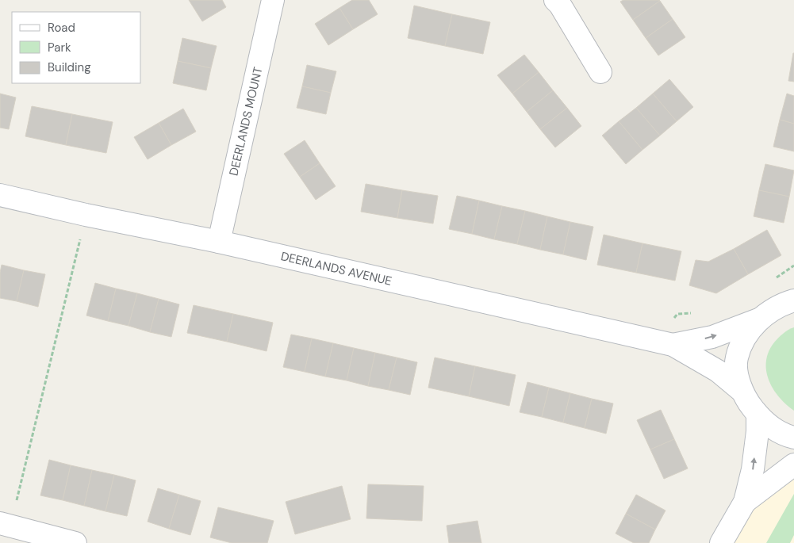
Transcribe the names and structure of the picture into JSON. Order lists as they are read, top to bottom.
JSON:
{
  "streets": {
    "street": ["DEERLANDS MOUNT", "DEERLANDS AVENUE"]
  },
  "crossings": [
    ["DEERLANDS MOUNT", "DEERLANDS AVENUE"]
  ],
  "legend": ["Road", "Park", "Building"]
}
